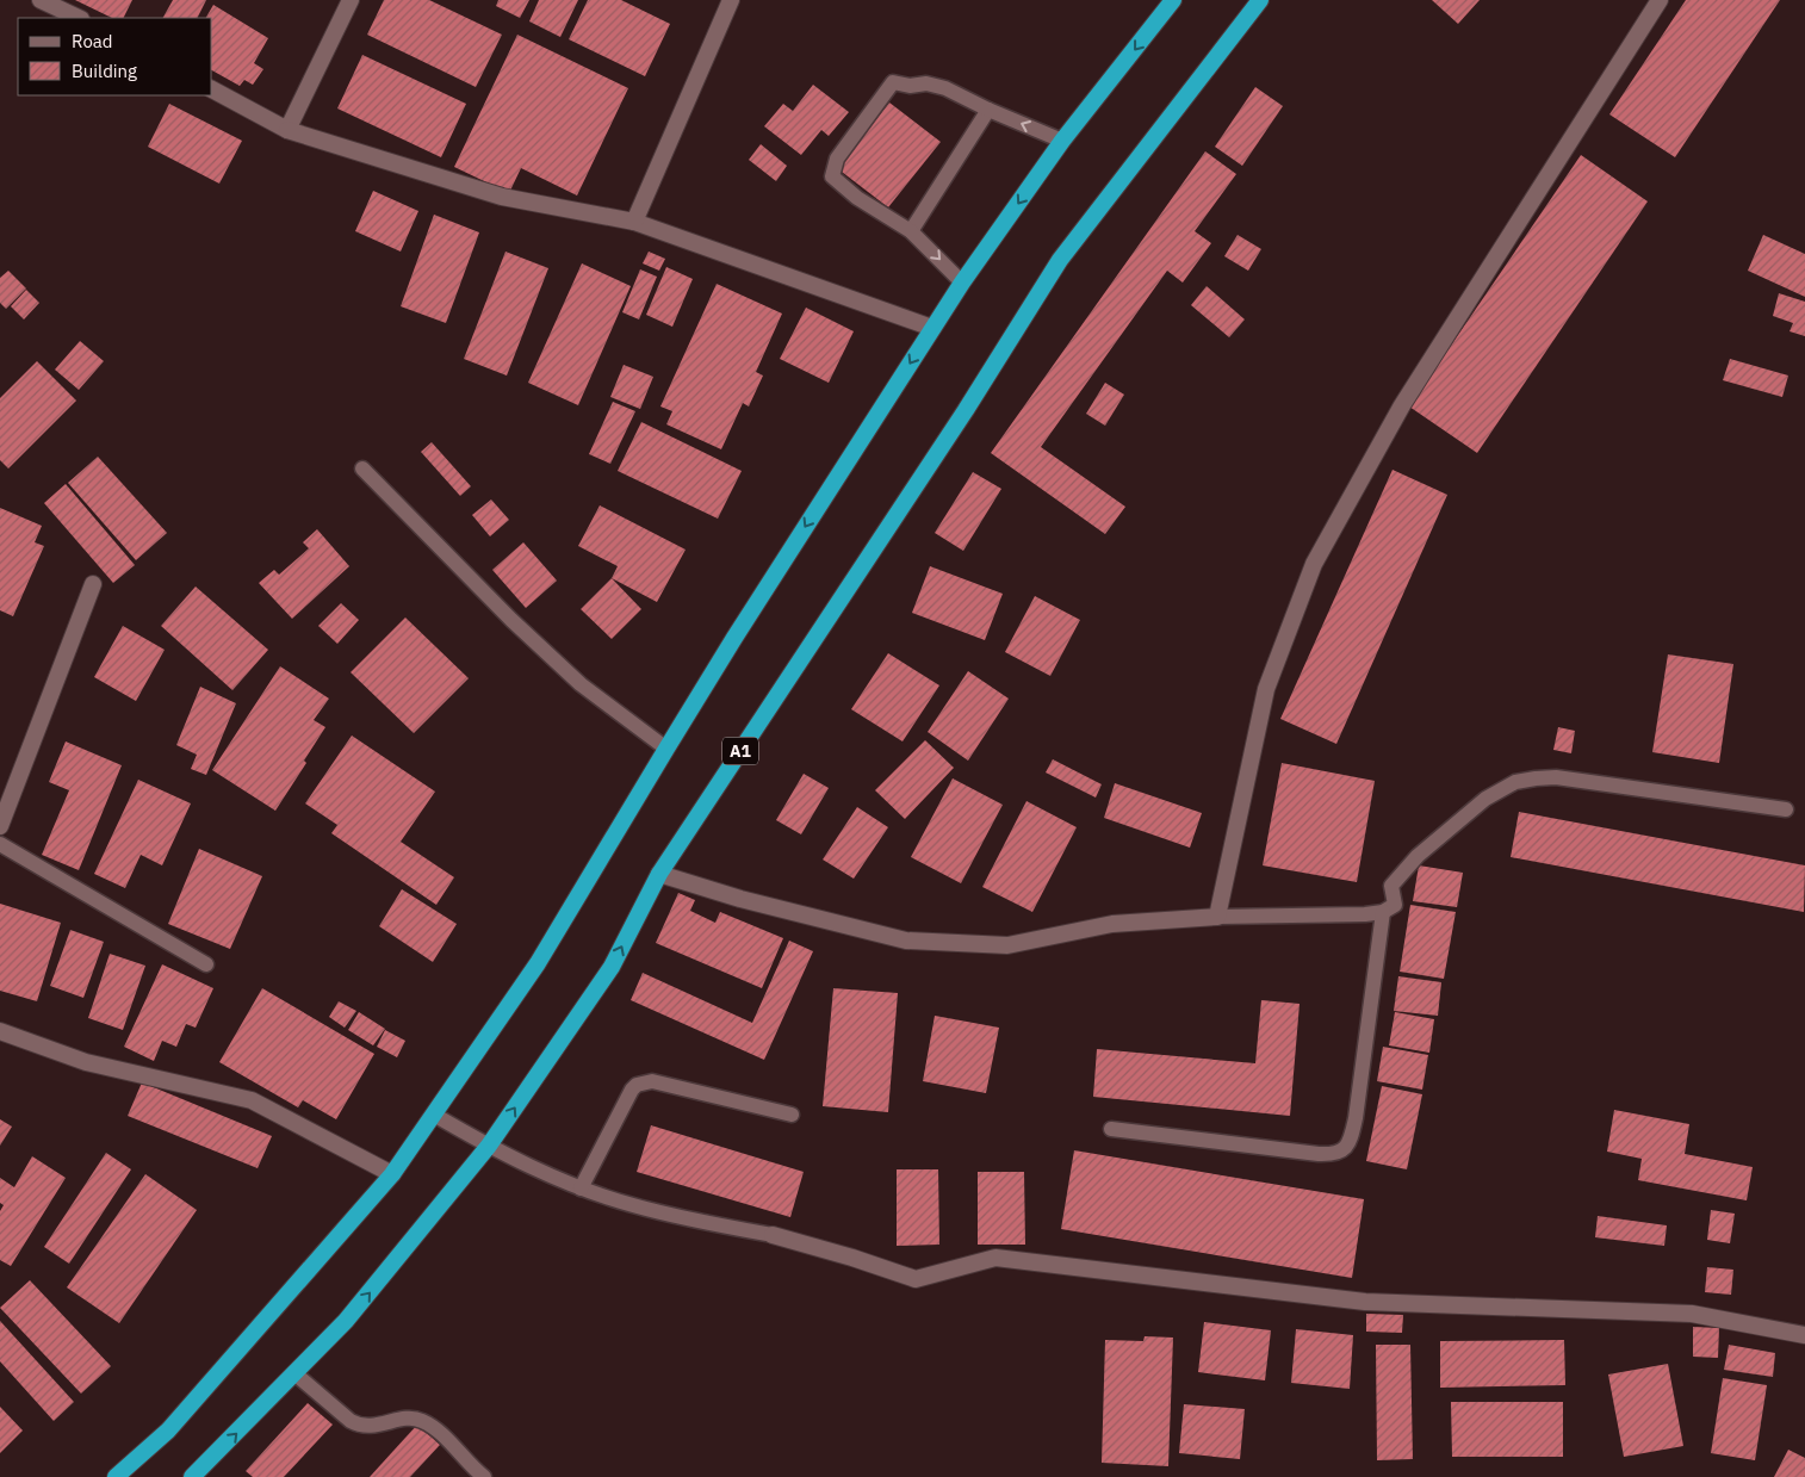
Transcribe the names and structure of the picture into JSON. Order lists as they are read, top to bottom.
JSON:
{
  "streets": {
    "highway": ["A1"]
  },
  "legend": ["Road", "Building"]
}
